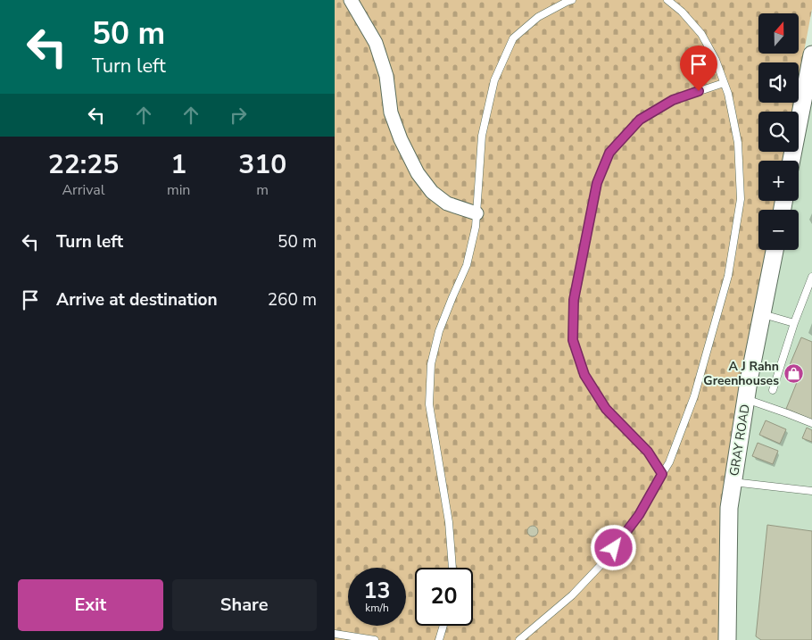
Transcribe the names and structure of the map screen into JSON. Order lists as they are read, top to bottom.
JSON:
{
  "streets": {
    "street": ["GRAY ROAD"]
  },
  "places": {
    "shop": ["A J Rahn Greenhouses"]
  },
  "north": "top",
  "page": {
    "turn": ["50 m", "Turn left"],
    "map_buttons": ["+", "−"],
    "eta": [
      "22:25",
      "Arrival",
      "1",
      "min",
      "310",
      "m"
    ],
    "list": [
      {
        "name": "Turn left",
        "value": "50 m"
      },
      {
        "name": "Arrive at destination",
        "value": "260 m"
      }
    ],
    "speed": "13 km/h",
    "limit": "20",
    "buttons": ["Exit", "Share"]
  }
}
